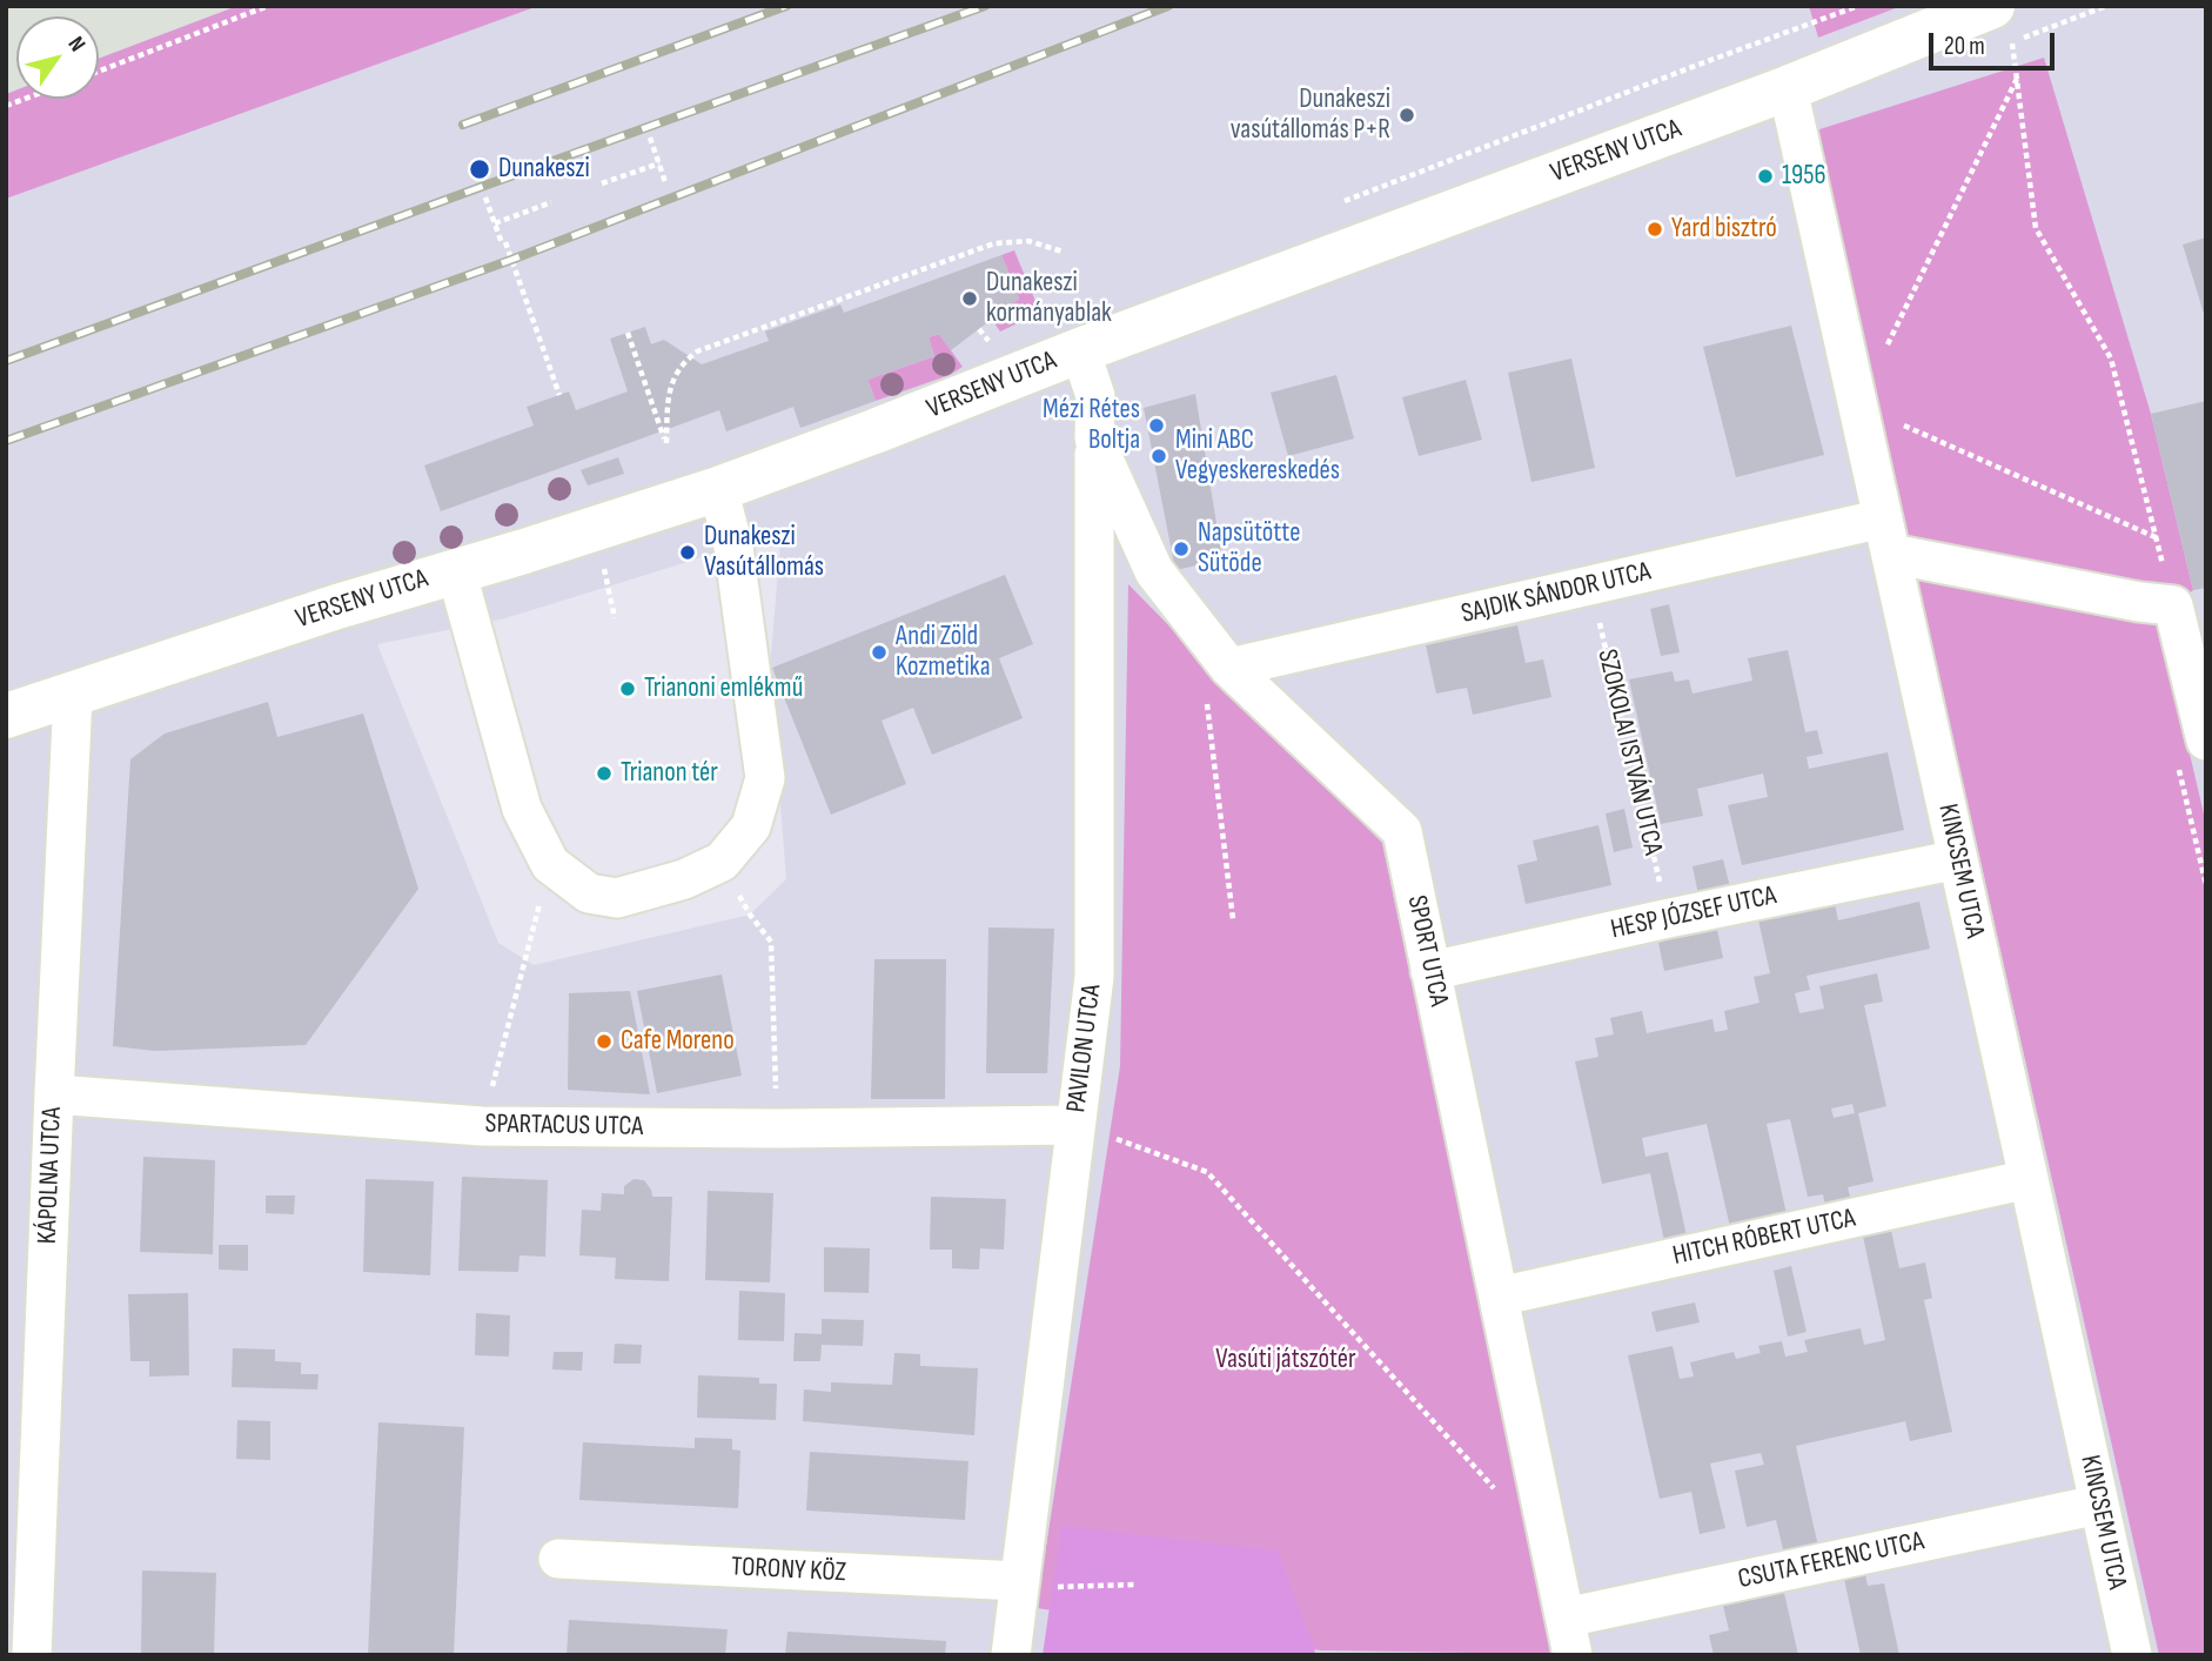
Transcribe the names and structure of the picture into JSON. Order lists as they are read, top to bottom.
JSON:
{
  "streets": {
    "street": [
      "VERSENY UTCA",
      "SAJDIK SÁNDOR UTCA",
      "KINCSEM UTCA",
      "HESP JÓZSEF UTCA",
      "SPORT UTCA",
      "PAVILON UTCA",
      "SPARTACUS UTCA",
      "KÁPOLNA UTCA",
      "HITCH RÓBERT UTCA",
      "CSUTA FERENC UTCA",
      "TORONY KÖZ"
    ],
    "path": ["SZOKOLAI ISTVÁN UTCA"]
  },
  "crossings": [
    ["VERSENY UTCA", "KINCSEM UTCA"],
    ["VERSENY UTCA", "SPORT UTCA"],
    ["VERSENY UTCA", "KÁPOLNA UTCA"],
    ["SAJDIK SÁNDOR UTCA", "SZOKOLAI ISTVÁN UTCA"],
    ["SAJDIK SÁNDOR UTCA", "KINCSEM UTCA"],
    ["SAJDIK SÁNDOR UTCA", "SPORT UTCA"],
    ["SZOKOLAI ISTVÁN UTCA", "HESP JÓZSEF UTCA"],
    ["KINCSEM UTCA", "HESP JÓZSEF UTCA"],
    ["KINCSEM UTCA", "HITCH RÓBERT UTCA"],
    ["KINCSEM UTCA", "CSUTA FERENC UTCA"],
    ["HESP JÓZSEF UTCA", "SPORT UTCA"],
    ["SPORT UTCA", "PAVILON UTCA"],
    ["SPORT UTCA", "HITCH RÓBERT UTCA"],
    ["SPORT UTCA", "CSUTA FERENC UTCA"],
    ["PAVILON UTCA", "SPARTACUS UTCA"],
    ["PAVILON UTCA", "TORONY KÖZ"],
    ["SPARTACUS UTCA", "KÁPOLNA UTCA"]
  ],
  "parks": ["Vasúti játszótér"],
  "places": [
    "Dunakeszi vasútállomás P+R",
    "Dunakeszi",
    "1956",
    "Yard bisztró",
    "Dunakeszi kormányablak",
    "Mézi Rétes Boltja",
    "Mini ABC Vegyeskereskedés",
    "Napsütötte Sütöde",
    "Dunakeszi Vasútállomás",
    "Andi Zöld Kozmetika",
    "Trianoni emlékmű",
    "Trianon tér",
    "Cafe Moreno"
  ],
  "scale_bar": "20 m",
  "north": "top right"
}
